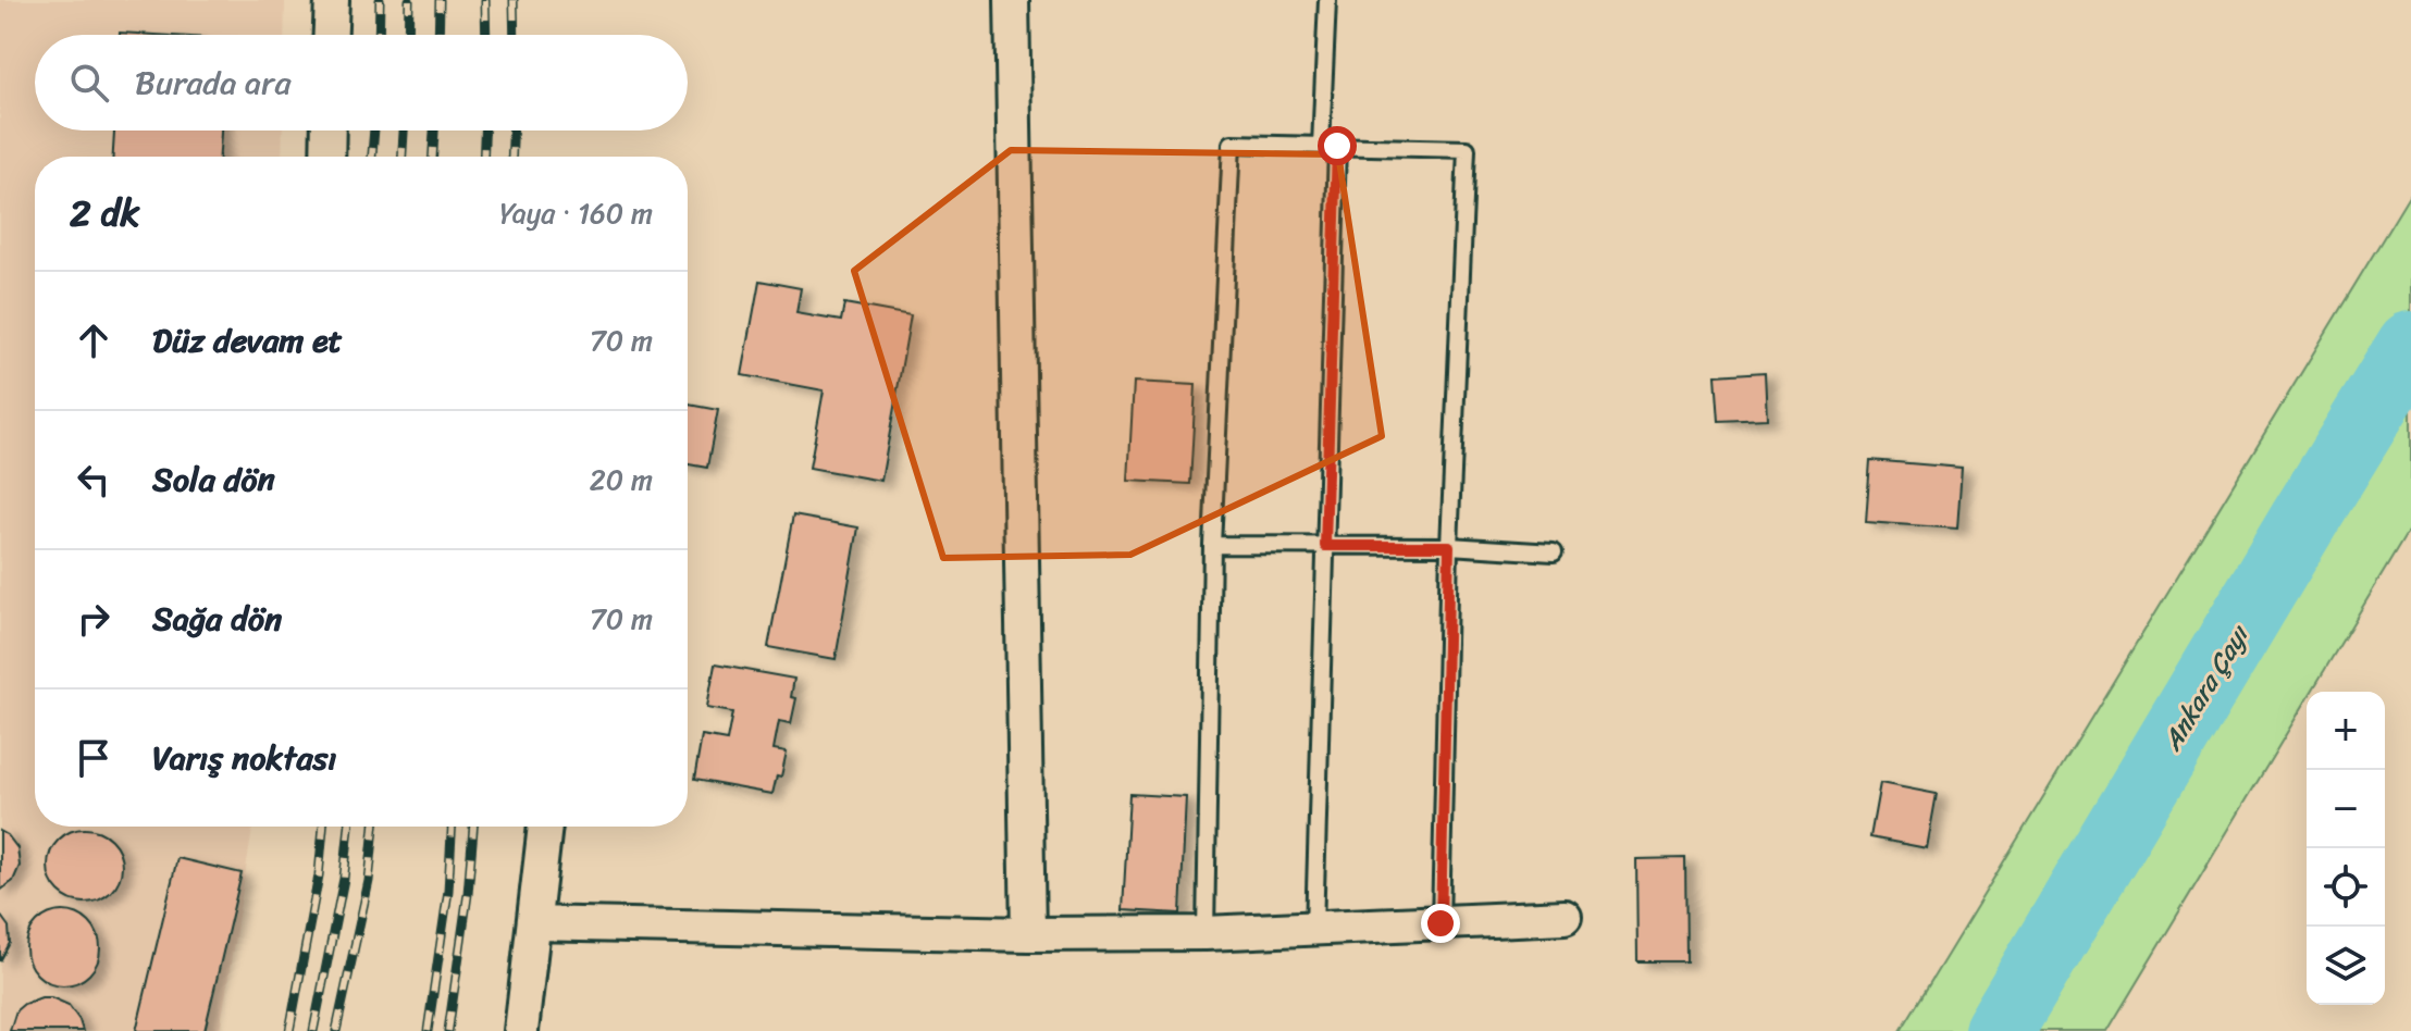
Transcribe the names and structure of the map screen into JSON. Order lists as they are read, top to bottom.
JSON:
{
  "water": ["Ankara Çayı"],
  "page": {
    "search": "Burada ara",
    "heading": ["2 dk", "Yaya · 160 m"],
    "list": [
      ["Düz devam et", "70 m"],
      ["Sola dön", "20 m"],
      ["Sağa dön", "70 m"],
      "Varış noktası"
    ],
    "map_buttons": ["+", "−"]
  }
}
